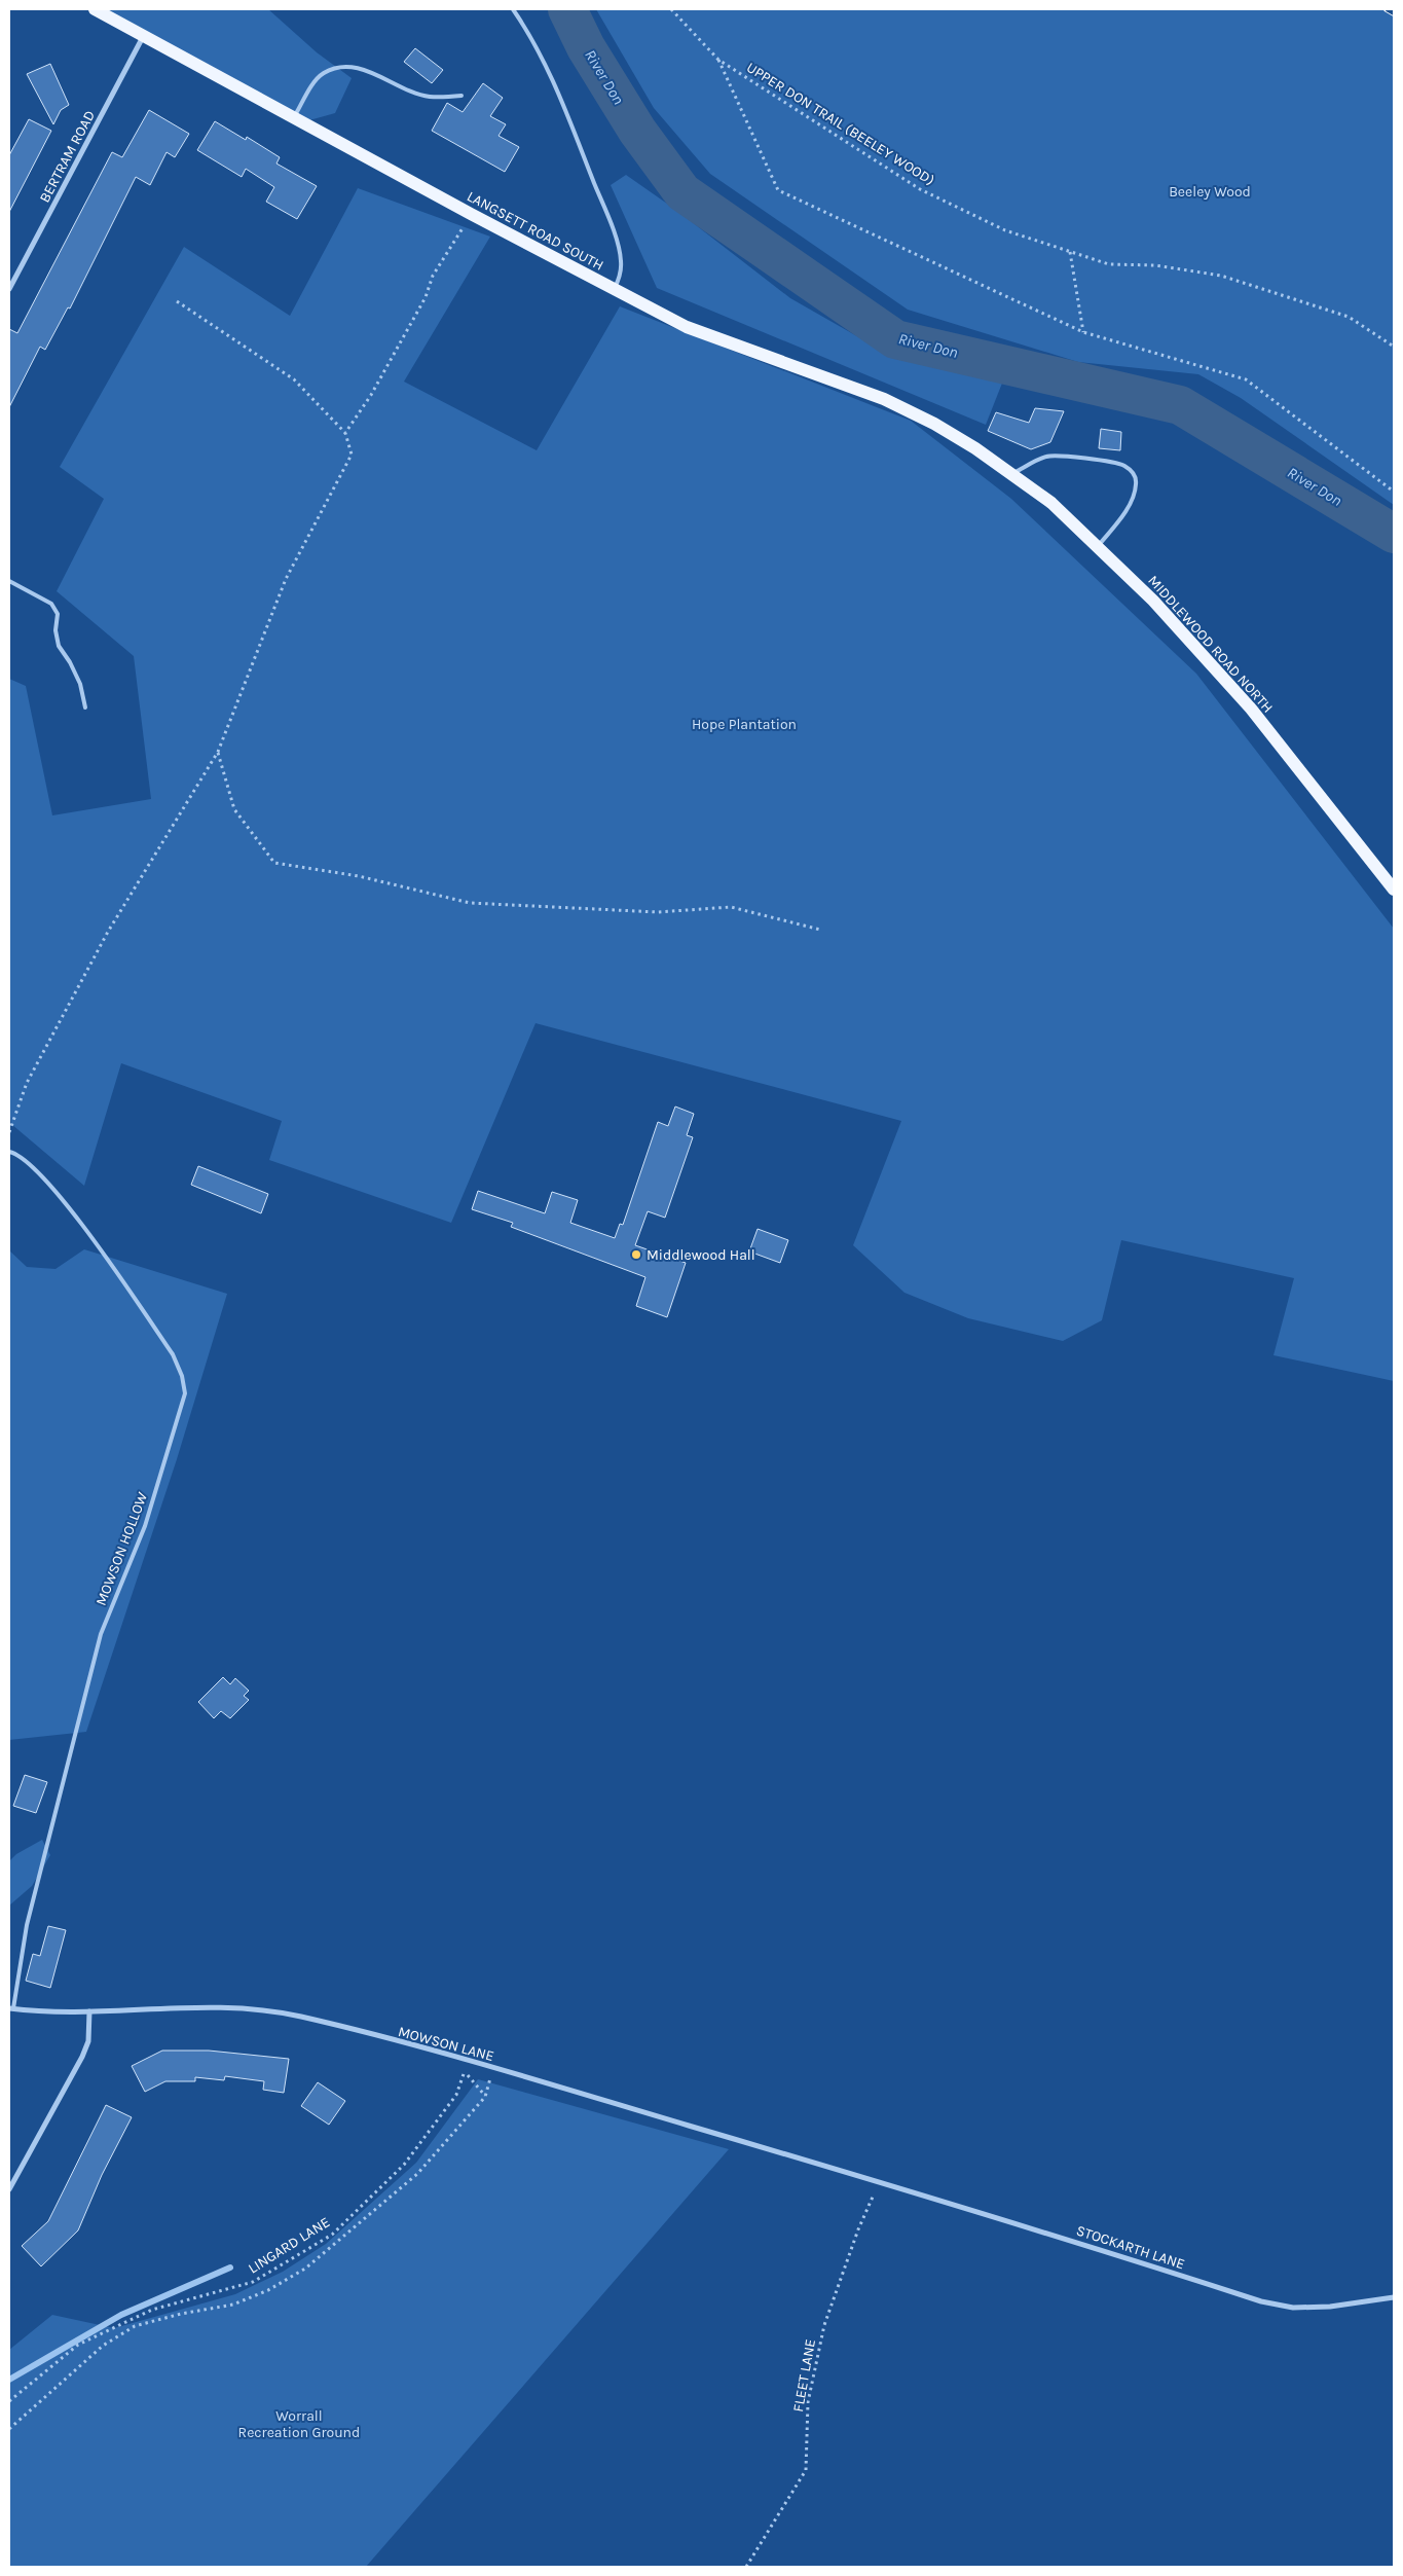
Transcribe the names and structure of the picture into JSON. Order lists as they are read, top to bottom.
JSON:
{
  "streets": {
    "main road": ["LANGSETT ROAD SOUTH", "MIDDLEWOOD ROAD NORTH"],
    "street": ["BERTRAM ROAD", "MOWSON LANE", "STOCKARTH LANE"],
    "lane": ["MOWSON HOLLOW"],
    "path": ["UPPER DON TRAIL (BEELEY WOOD)", "LINGARD LANE", "FLEET LANE"]
  },
  "crossings": [
    ["BERTRAM ROAD", "LANGSETT ROAD SOUTH"],
    ["LANGSETT ROAD SOUTH", "MIDDLEWOOD ROAD NORTH"],
    ["MOWSON HOLLOW", "MOWSON LANE"],
    ["MOWSON LANE", "LINGARD LANE"],
    ["MOWSON LANE", "STOCKARTH LANE"],
    ["STOCKARTH LANE", "FLEET LANE"]
  ],
  "water": ["River Don"],
  "parks": ["Beeley Wood", "Hope Plantation", "Worrall Recreation Ground"],
  "places": ["Middlewood Hall"]
}
